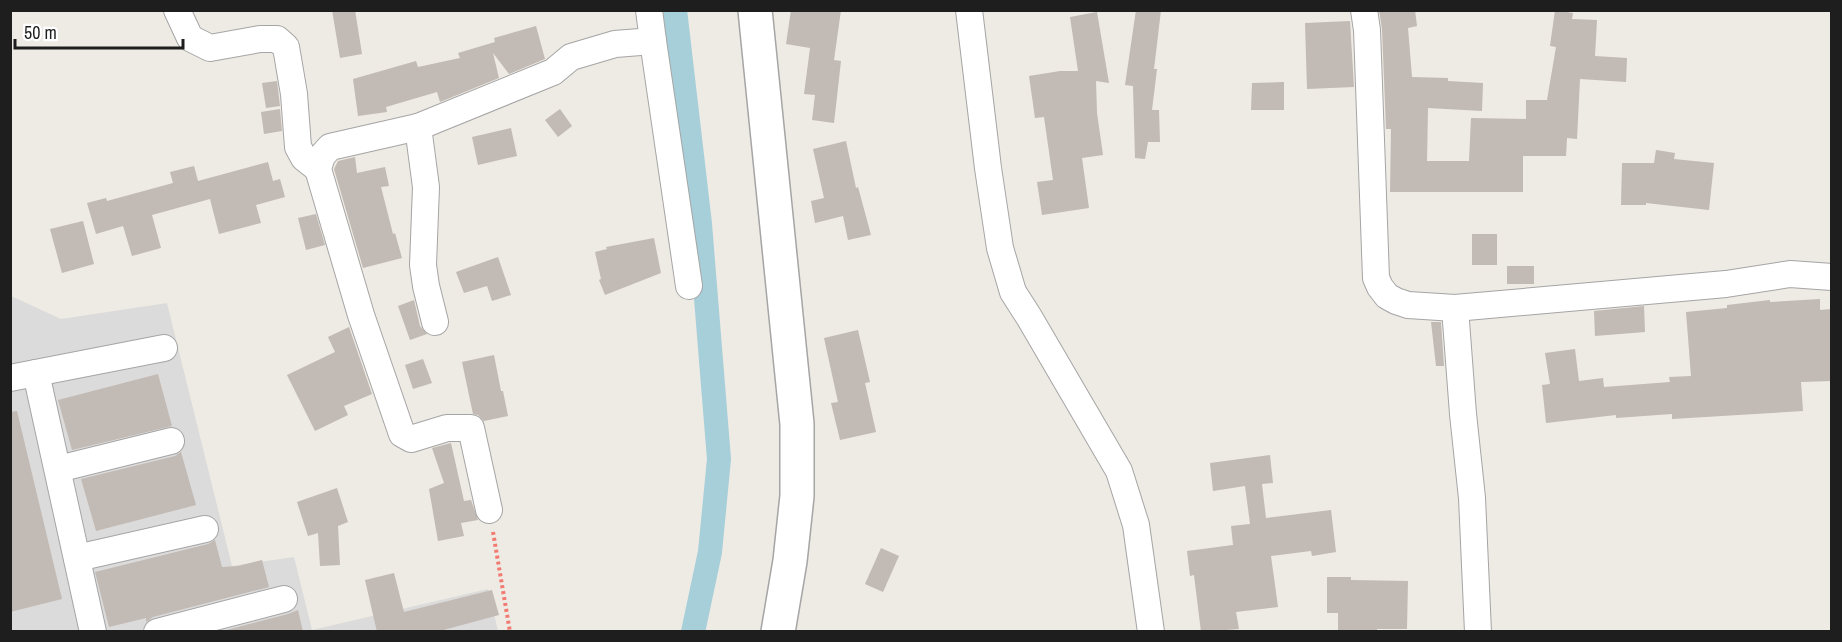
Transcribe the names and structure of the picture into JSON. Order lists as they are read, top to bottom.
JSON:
{
  "scale_bar": "50 m"
}
